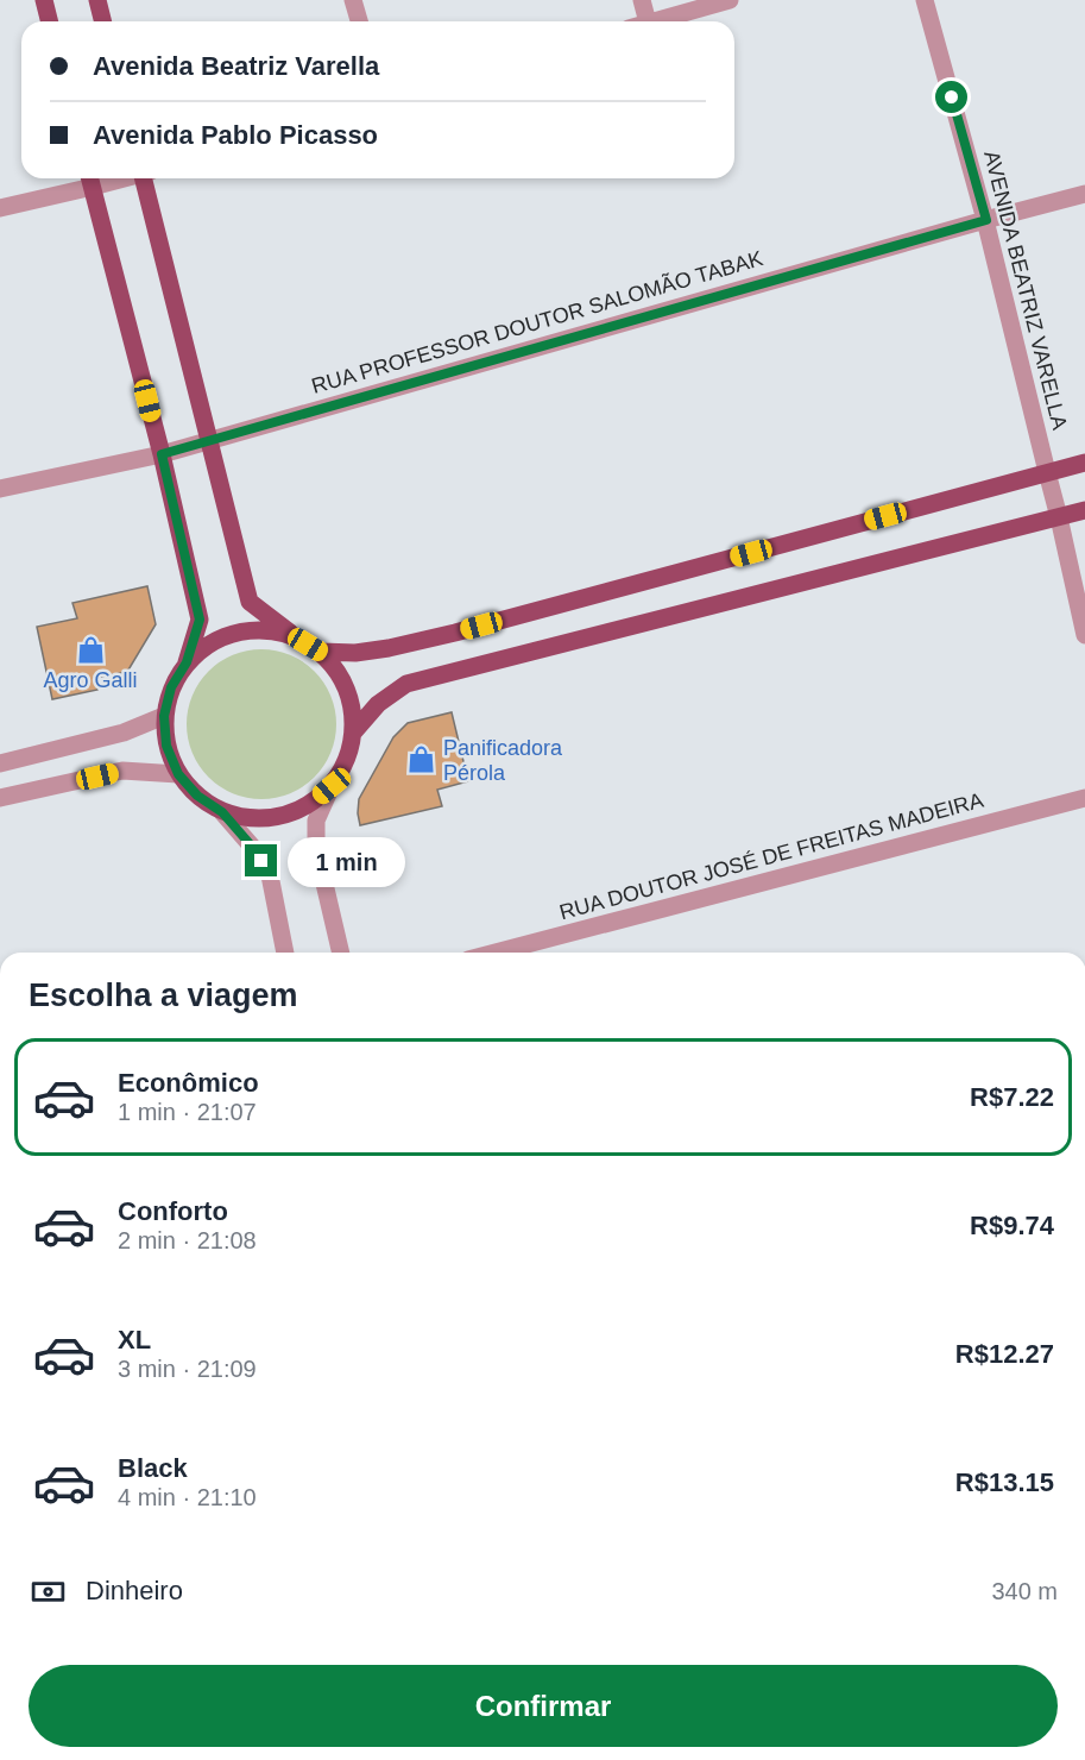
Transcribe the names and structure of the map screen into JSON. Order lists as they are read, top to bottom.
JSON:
{
  "streets": {
    "street": ["AVENIDA BEATRIZ VARELLA", "RUA PROFESSOR DOUTOR SALOMÃO TABAK", "RUA DOUTOR JOSÉ DE FREITAS MADEIRA"]
  },
  "crossings": [
    ["AVENIDA BEATRIZ VARELLA", "RUA PROFESSOR DOUTOR SALOMÃO TABAK"]
  ],
  "places": {
    "shop": ["Agro Galli", "Panificadora Pérola"]
  },
  "page": {
    "banner": ["Avenida Beatriz Varella", "Avenida Pablo Picasso"],
    "bubble": "1 min",
    "heading": "Escolha a viagem",
    "list": [
      {
        "name": "Econômico",
        "note": "1 min · 21:07",
        "value": "R$7.22"
      },
      {
        "name": "Conforto",
        "note": "2 min · 21:08",
        "value": "R$9.74"
      },
      {
        "name": "XL",
        "note": "3 min · 21:09",
        "value": "R$12.27"
      },
      {
        "name": "Black",
        "note": "4 min · 21:10",
        "value": "R$13.15"
      }
    ],
    "pay": ["Dinheiro", "340 m"],
    "buttons": "Confirmar"
  }
}
